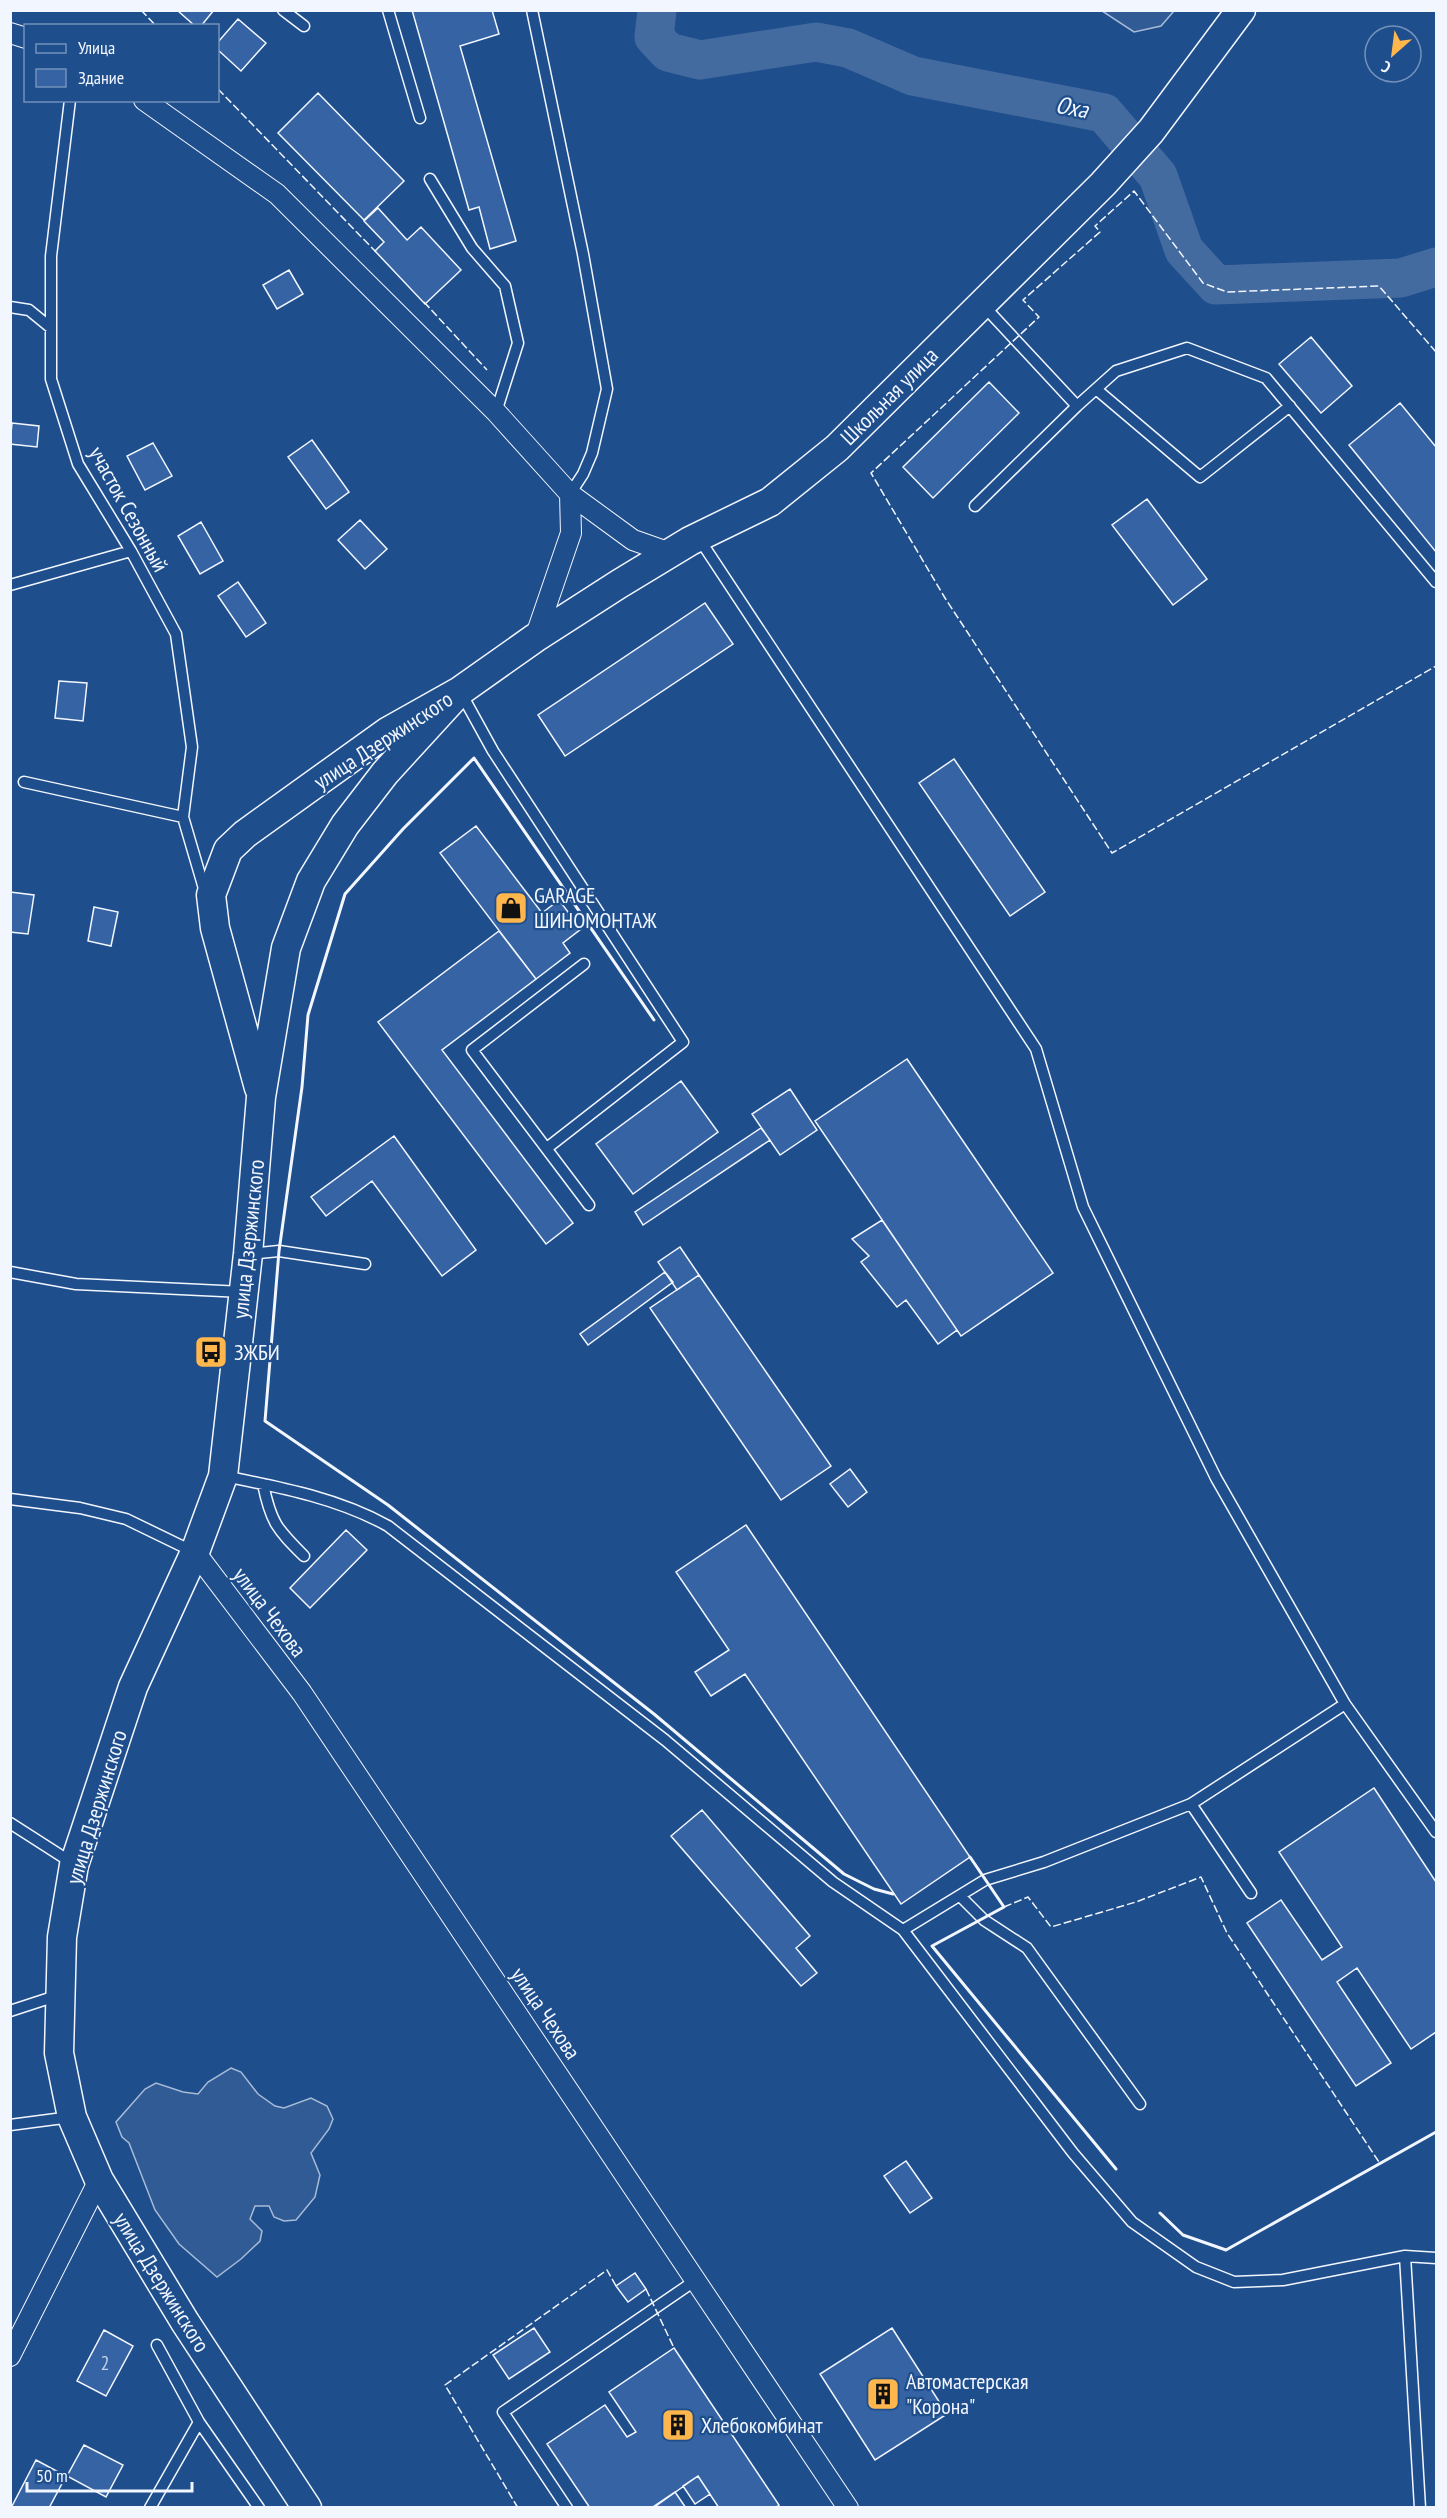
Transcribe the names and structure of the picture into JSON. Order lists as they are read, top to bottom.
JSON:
{
  "streets": {
    "street": ["Школьная улица", "улица Дзержинского", "улица Чехова"],
    "lane": ["участок Сезонный"]
  },
  "crossings": [
    ["Школьная улица", "улица Дзержинского"],
    ["участок Сезонный", "улица Дзержинского"],
    ["улица Дзержинского", "улица Чехова"]
  ],
  "water": ["Оха"],
  "places": {
    "shop": ["GARAGE ШИНОМОНТАЖ"],
    "bus stop": ["ЗЖБИ"],
    "building": ["Автомастерская \"Корона\"", "Хлебокомбинат"]
  },
  "house_numbers": ["2"],
  "legend": ["Улица", "Здание"],
  "scale_bar": "50 m",
  "north": "bottom left"
}
